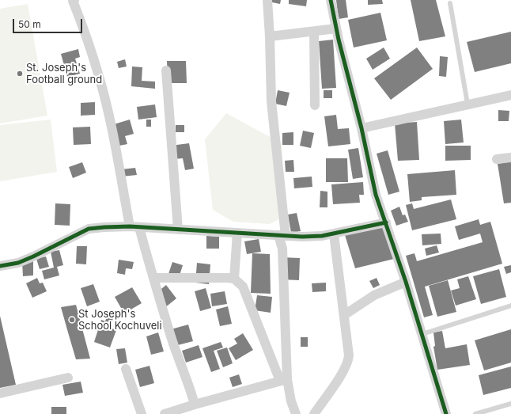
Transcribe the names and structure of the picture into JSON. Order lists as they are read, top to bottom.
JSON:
{
  "places": ["St. Joseph's Football ground", "St Joseph's School Kochuveli"],
  "scale_bar": "50 m"
}
